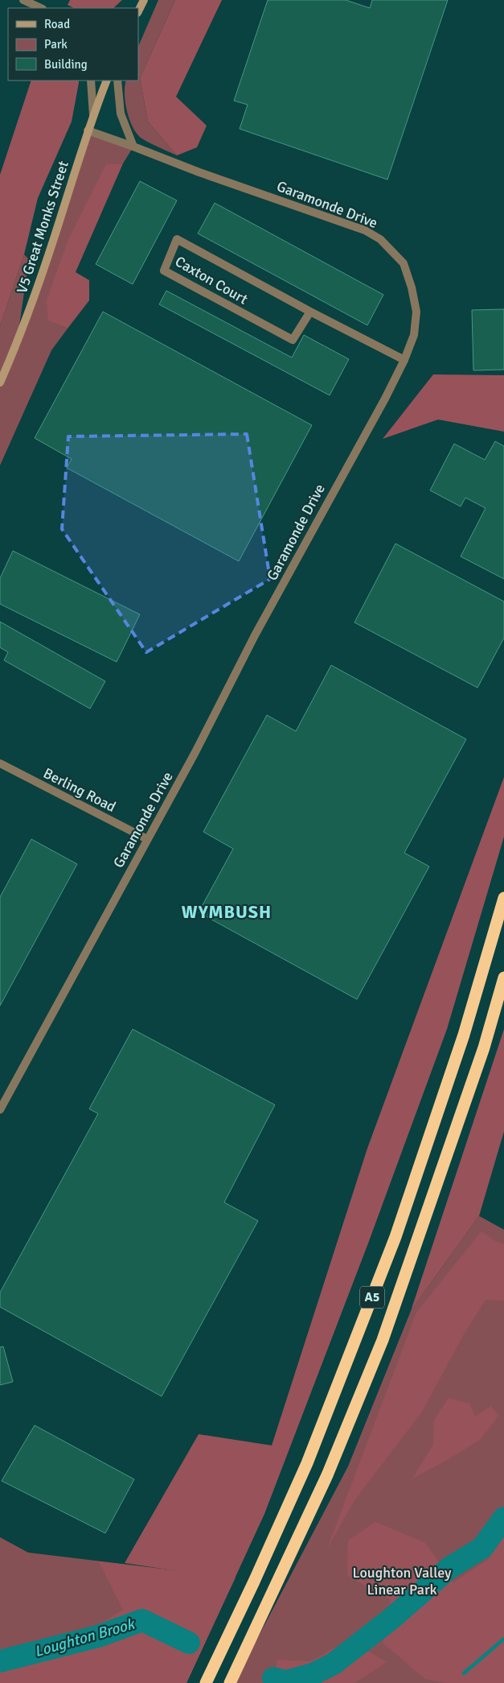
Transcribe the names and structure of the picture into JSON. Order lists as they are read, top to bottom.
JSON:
{
  "streets": {
    "highway": ["A5"],
    "street": [
      "Garamonde Drive",
      "V5 Great Monks Street",
      "Caxton Court",
      "Berling Road"
    ]
  },
  "crossings": [
    ["Garamonde Drive", "V5 Great Monks Street"],
    ["Garamonde Drive", "Caxton Court"],
    ["Garamonde Drive", "Berling Road"]
  ],
  "districts": ["WYMBUSH"],
  "water": ["Loughton Brook"],
  "parks": ["Loughton Valley Linear Park"],
  "legend": ["Road", "Park", "Building"]
}
